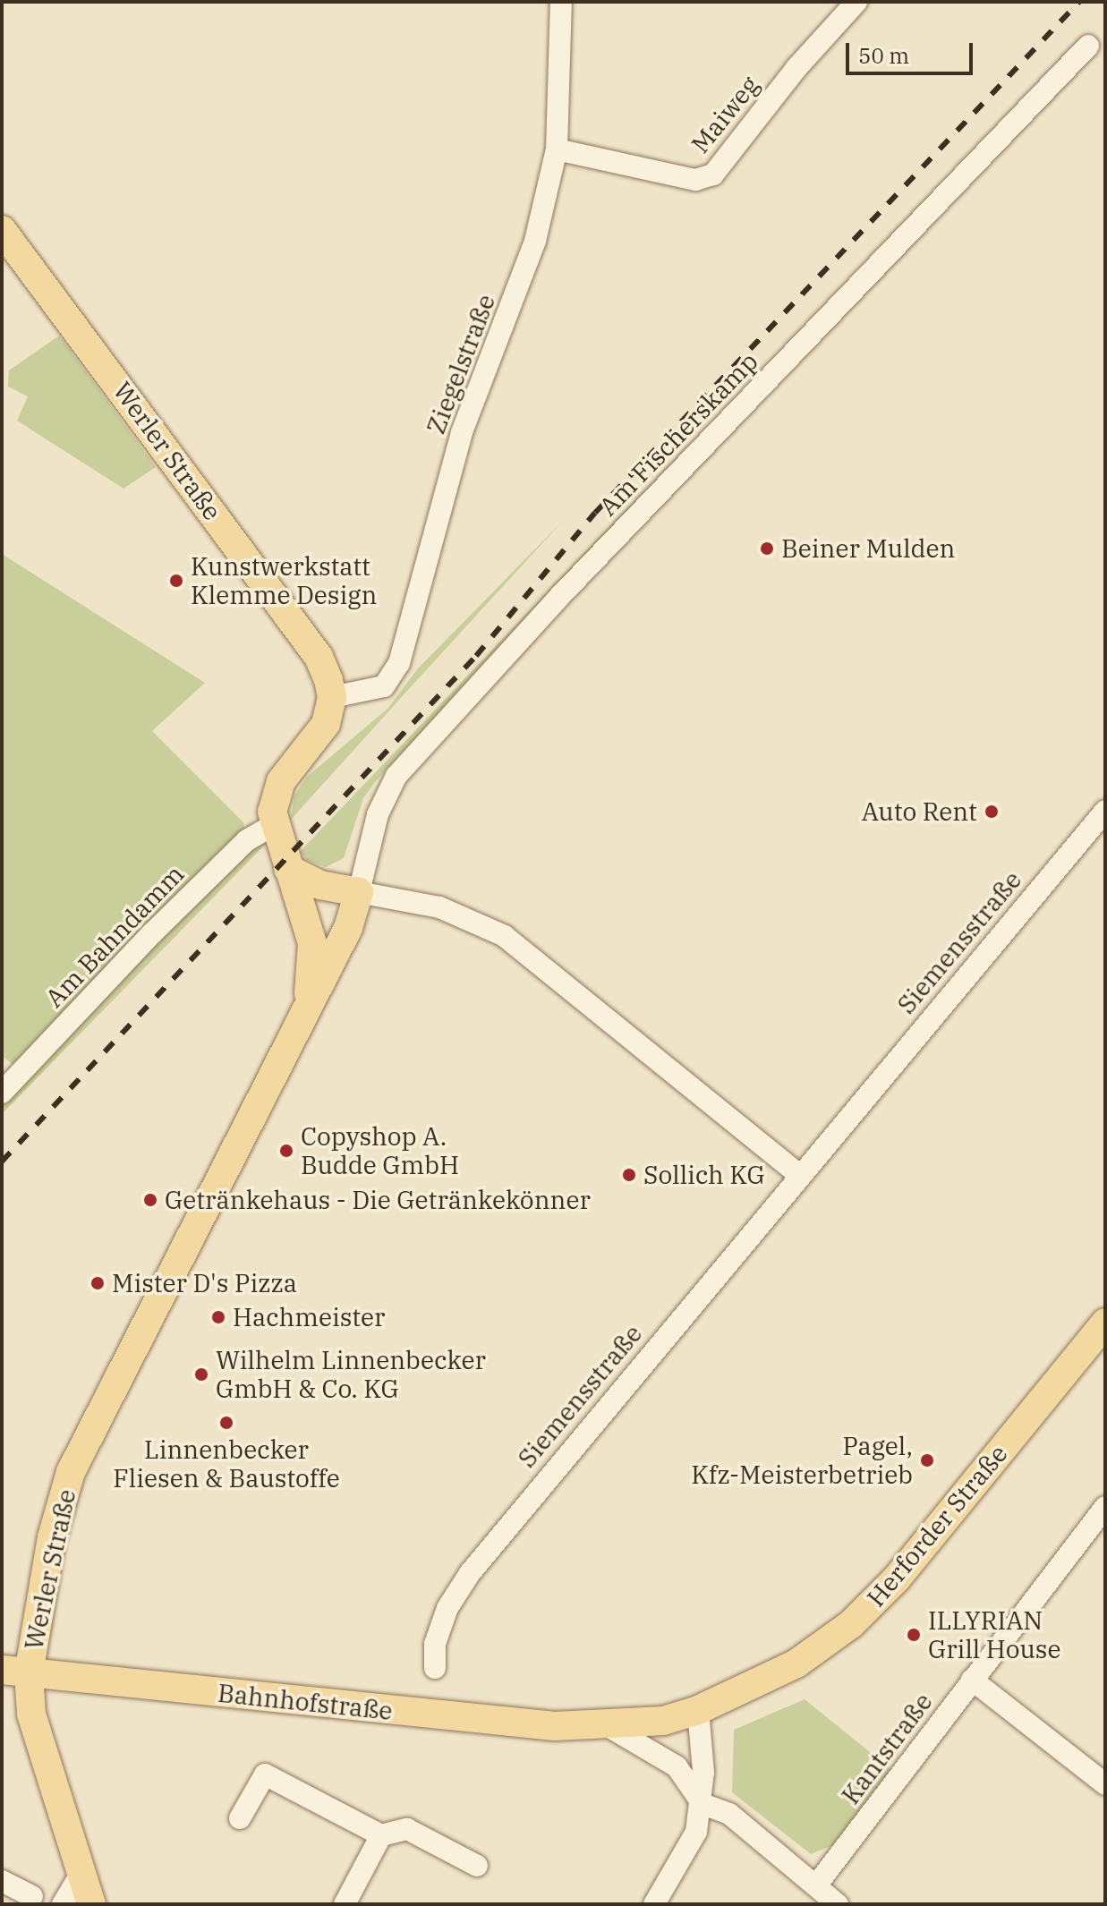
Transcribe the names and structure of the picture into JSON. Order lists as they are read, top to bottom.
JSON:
{
  "streets": {
    "main road": ["Werler Straße", "Herforder Straße", "Bahnhofstraße"],
    "street": [
      "Maiweg",
      "Ziegelstraße",
      "Am Fischerskamp",
      "Am Bahndamm",
      "Siemensstraße",
      "Kantstraße"
    ]
  },
  "crossings": [
    ["Maiweg", "Ziegelstraße"],
    ["Ziegelstraße", "Werler Straße"],
    ["Am Fischerskamp", "Werler Straße"],
    ["Werler Straße", "Am Bahndamm"],
    ["Werler Straße", "Bahnhofstraße"],
    ["Herforder Straße", "Bahnhofstraße"]
  ],
  "places": [
    "Beiner Mulden",
    "Kunstwerkstatt Klemme Design",
    "Auto Rent",
    "Copyshop A. Budde GmbH",
    "Sollich KG",
    "Getränkehaus - Die Getränkekönner",
    "Mister D's Pizza",
    "Hachmeister",
    "Wilhelm Linnenbecker GmbH & Co. KG",
    "Linnenbecker Fliesen & Baustoffe",
    "Pagel, Kfz-Meisterbetrieb",
    "ILLYRIAN Grill House"
  ],
  "scale_bar": "50 m"
}
